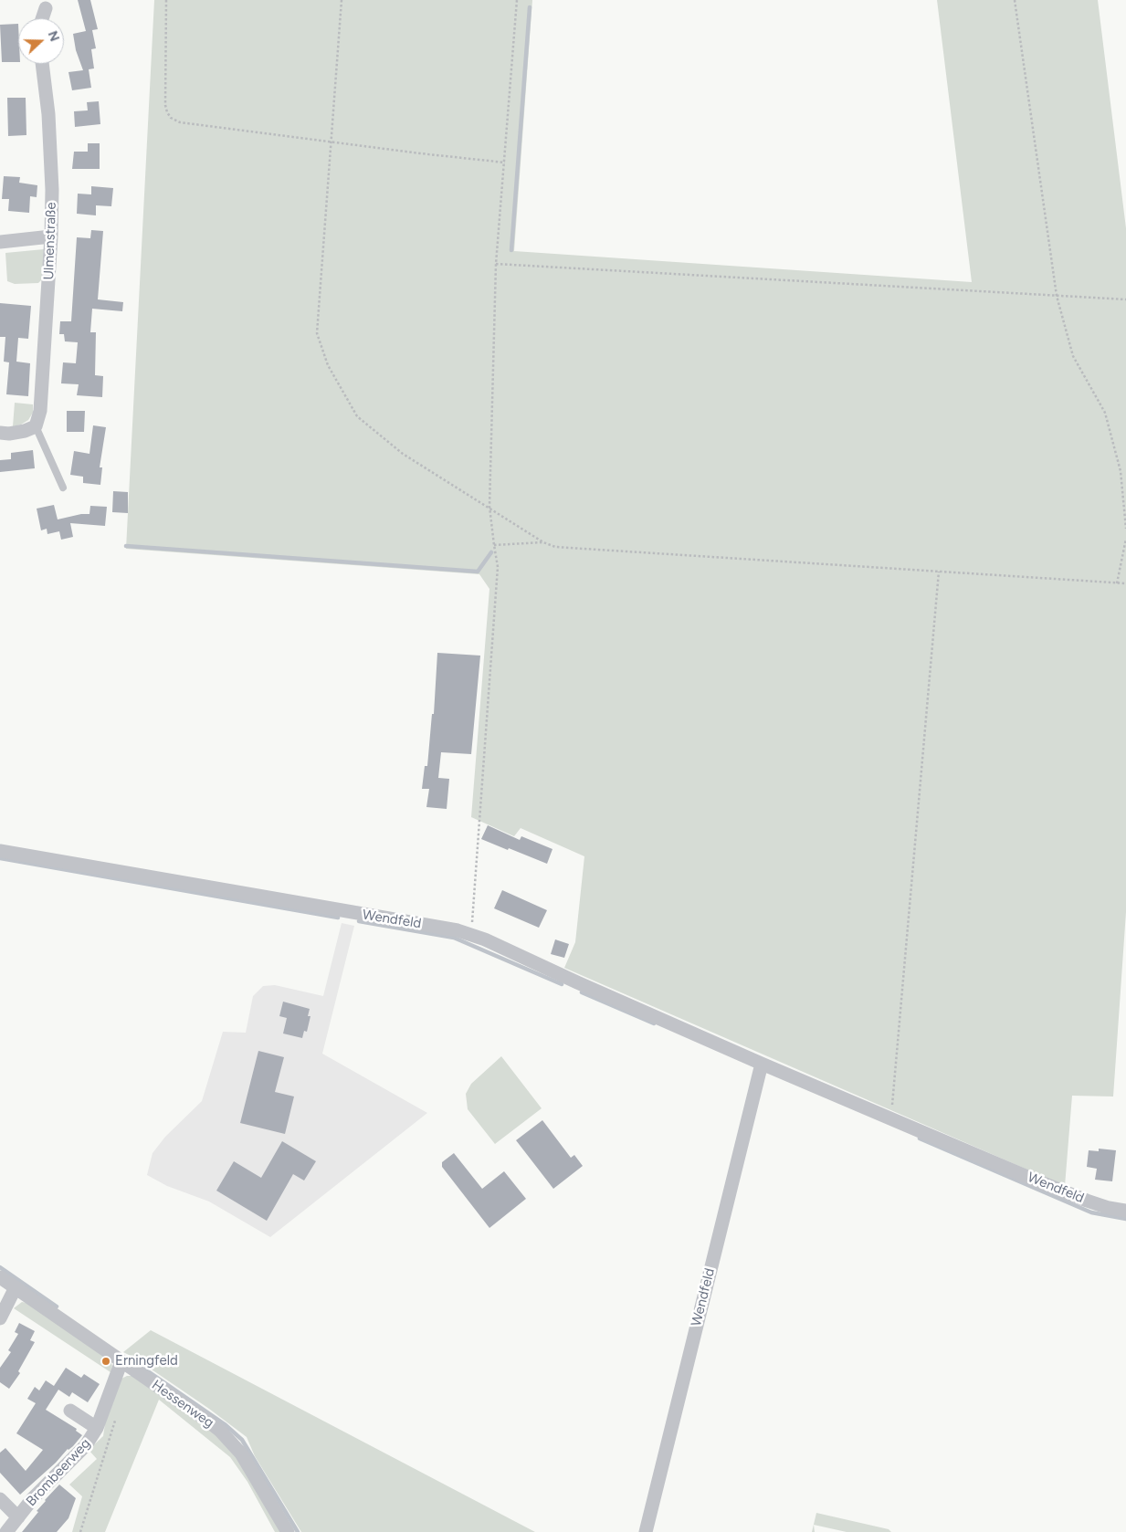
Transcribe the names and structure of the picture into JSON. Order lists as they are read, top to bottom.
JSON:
{
  "streets": {
    "street": [
      "Ulmenstraße",
      "Wendfeld",
      "Hessenweg",
      "Brombeerweg"
    ]
  },
  "crossings": [
    ["Hessenweg", "Brombeerweg"]
  ],
  "places": ["Erningfeld"],
  "north": "right"
}
